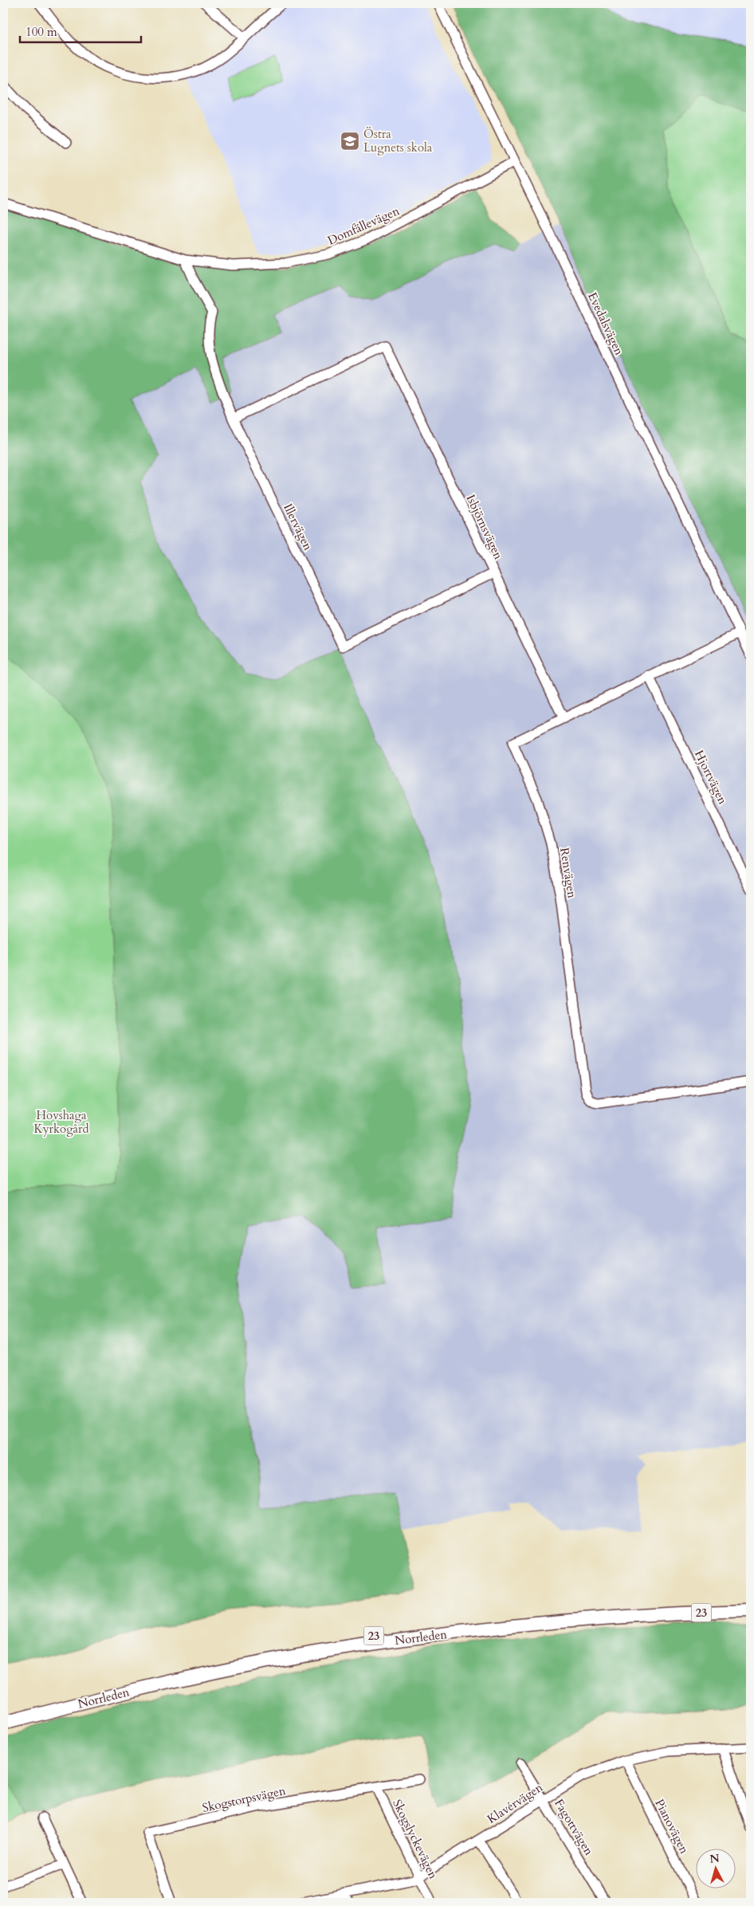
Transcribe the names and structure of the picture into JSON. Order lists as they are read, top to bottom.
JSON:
{
  "streets": {
    "highway": ["23", "Norrleden"],
    "street": [
      "Domfällevägen",
      "Evedalsvägen",
      "Illervägen",
      "Isbjörnsvägen",
      "Hjortvägen",
      "Renvägen",
      "Skogstorpsvägen",
      "Klavérvägen",
      "Pianovägen",
      "Fagottvägen",
      "Skogslyckevägen"
    ]
  },
  "crossings": [
    ["Domfällevägen", "Evedalsvägen"],
    ["Evedalsvägen", "Renvägen"],
    ["Illervägen", "Isbjörnsvägen"],
    ["Isbjörnsvägen", "Renvägen"],
    ["Hjortvägen", "Renvägen"],
    ["Skogstorpsvägen", "Skogslyckevägen"],
    ["Klavérvägen", "Pianovägen"],
    ["Klavérvägen", "Fagottvägen"],
    ["Klavérvägen", "Skogslyckevägen"]
  ],
  "parks": ["Hovshaga Kyrkogård"],
  "places": {
    "school or university": ["Östra Lugnets skola"]
  },
  "scale_bar": "100 m",
  "north": "top"
}
